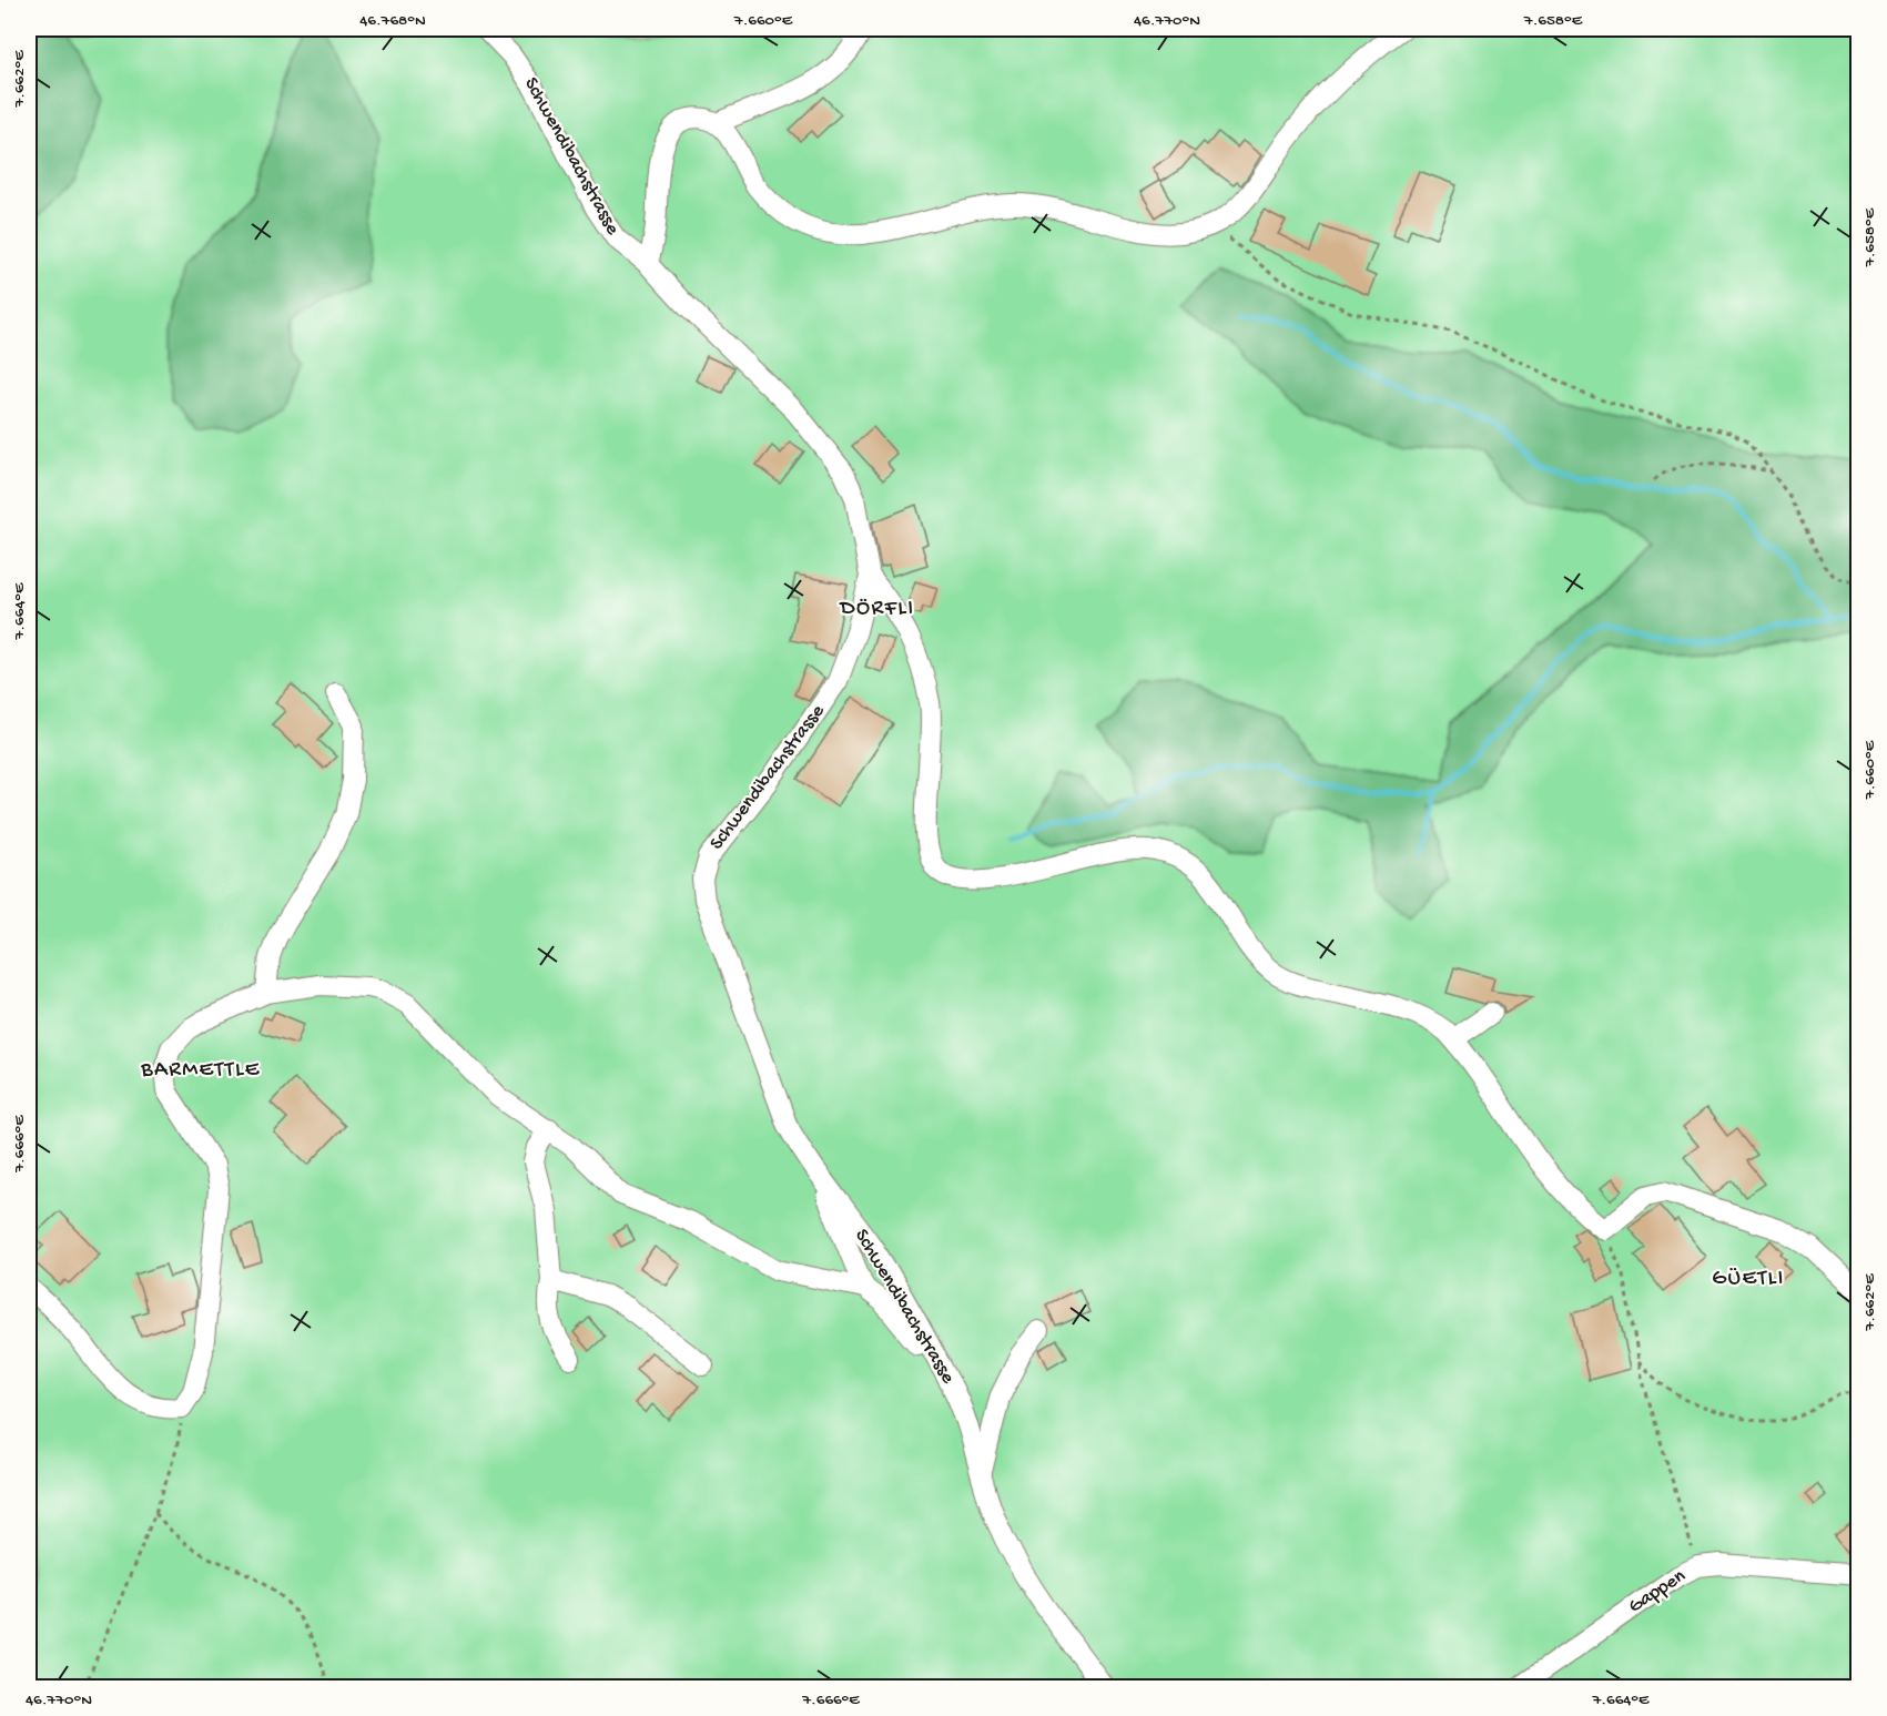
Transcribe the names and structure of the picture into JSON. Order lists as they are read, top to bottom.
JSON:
{
  "streets": {
    "street": ["Schwendibachstrasse", "Gappen"]
  },
  "districts": ["DÖRFLI", "BARMETTLE", "GÜETLI"],
  "coordinates": [
    "46.768°N",
    "7.660°E",
    "46.770°N",
    "7.658°E",
    "7.662°E",
    "7.664°E",
    "7.666°E"
  ]
}
